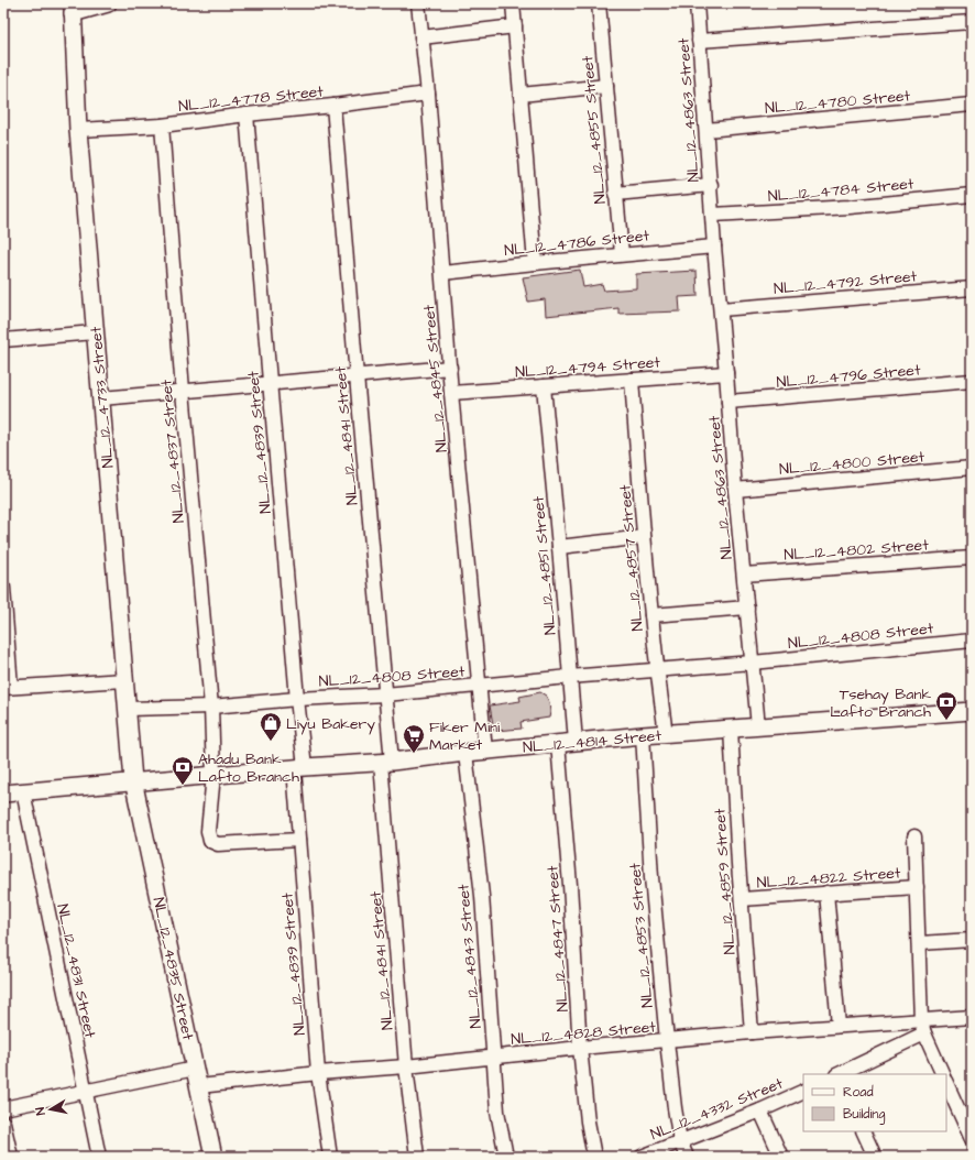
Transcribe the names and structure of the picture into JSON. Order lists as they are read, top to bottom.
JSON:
{
  "streets": {
    "street": [
      "NL_12_4778 Street",
      "NL_12_4780 Street",
      "NL_12_4863 Street",
      "NL_12_4855 Street",
      "NL_12_4784 Street",
      "NL_12_4786 Street",
      "NL_12_4792 Street",
      "NL_12_4794 Street",
      "NL_12_4796 Street",
      "NL_12_4845 Street",
      "NL_12_4733 Street",
      "NL_12_4841 Street",
      "NL_12_4839 Street",
      "NL_12_4837 Street",
      "NL_12_4800 Street",
      "NL_12_4802 Street",
      "NL_12_4857 Street",
      "NL_12_4851 Street",
      "NL_12_4808 Street",
      "NL_12_4814 Street",
      "NL_12_4822 Street",
      "NL_12_4859 Street",
      "NL_12_4853 Street",
      "NL_12_4847 Street",
      "NL_12_4843 Street",
      "NL_12_4835 Street",
      "NL_12_4831 Street",
      "NL_12_4828 Street",
      "NL_12_4332 Street"
    ]
  },
  "crossings": [
    ["NL_12_4778 Street", "NL_12_4845 Street"],
    ["NL_12_4778 Street", "NL_12_4733 Street"],
    ["NL_12_4778 Street", "NL_12_4841 Street"],
    ["NL_12_4778 Street", "NL_12_4839 Street"],
    ["NL_12_4778 Street", "NL_12_4837 Street"],
    ["NL_12_4780 Street", "NL_12_4863 Street"],
    ["NL_12_4863 Street", "NL_12_4784 Street"],
    ["NL_12_4863 Street", "NL_12_4786 Street"],
    ["NL_12_4863 Street", "NL_12_4792 Street"],
    ["NL_12_4863 Street", "NL_12_4794 Street"],
    ["NL_12_4863 Street", "NL_12_4796 Street"],
    ["NL_12_4863 Street", "NL_12_4800 Street"],
    ["NL_12_4863 Street", "NL_12_4802 Street"],
    ["NL_12_4863 Street", "NL_12_4808 Street"],
    ["NL_12_4863 Street", "NL_12_4814 Street"],
    ["NL_12_4855 Street", "NL_12_4786 Street"],
    ["NL_12_4786 Street", "NL_12_4845 Street"],
    ["NL_12_4794 Street", "NL_12_4845 Street"],
    ["NL_12_4794 Street", "NL_12_4857 Street"],
    ["NL_12_4794 Street", "NL_12_4851 Street"],
    ["NL_12_4845 Street", "NL_12_4808 Street"],
    ["NL_12_4845 Street", "NL_12_4814 Street"],
    ["NL_12_4733 Street", "NL_12_4808 Street"],
    ["NL_12_4733 Street", "NL_12_4814 Street"],
    ["NL_12_4733 Street", "NL_12_4835 Street"],
    ["NL_12_4841 Street", "NL_12_4808 Street"],
    ["NL_12_4841 Street", "NL_12_4814 Street"],
    ["NL_12_4841 Street", "NL_12_4828 Street"],
    ["NL_12_4839 Street", "NL_12_4837 Street"],
    ["NL_12_4839 Street", "NL_12_4808 Street"],
    ["NL_12_4839 Street", "NL_12_4814 Street"],
    ["NL_12_4839 Street", "NL_12_4828 Street"],
    ["NL_12_4837 Street", "NL_12_4808 Street"],
    ["NL_12_4837 Street", "NL_12_4814 Street"],
    ["NL_12_4857 Street", "NL_12_4808 Street"],
    ["NL_12_4857 Street", "NL_12_4814 Street"],
    ["NL_12_4851 Street", "NL_12_4808 Street"],
    ["NL_12_4851 Street", "NL_12_4814 Street"],
    ["NL_12_4814 Street", "NL_12_4859 Street"],
    ["NL_12_4814 Street", "NL_12_4853 Street"],
    ["NL_12_4814 Street", "NL_12_4847 Street"],
    ["NL_12_4814 Street", "NL_12_4843 Street"],
    ["NL_12_4814 Street", "NL_12_4835 Street"],
    ["NL_12_4814 Street", "NL_12_4831 Street"],
    ["NL_12_4822 Street", "NL_12_4859 Street"],
    ["NL_12_4859 Street", "NL_12_4828 Street"],
    ["NL_12_4853 Street", "NL_12_4828 Street"],
    ["NL_12_4853 Street", "NL_12_4332 Street"],
    ["NL_12_4847 Street", "NL_12_4828 Street"],
    ["NL_12_4843 Street", "NL_12_4828 Street"],
    ["NL_12_4835 Street", "NL_12_4828 Street"]
  ],
  "places": {
    "bank": ["Tsehay Bank Lafto Branch", "Ahadu Bank Lafto Branch"],
    "shop": ["Liyu Bakery"],
    "supermarket": ["Fiker Mini Market"]
  },
  "legend": ["Road", "Building"],
  "north": "left"
}
